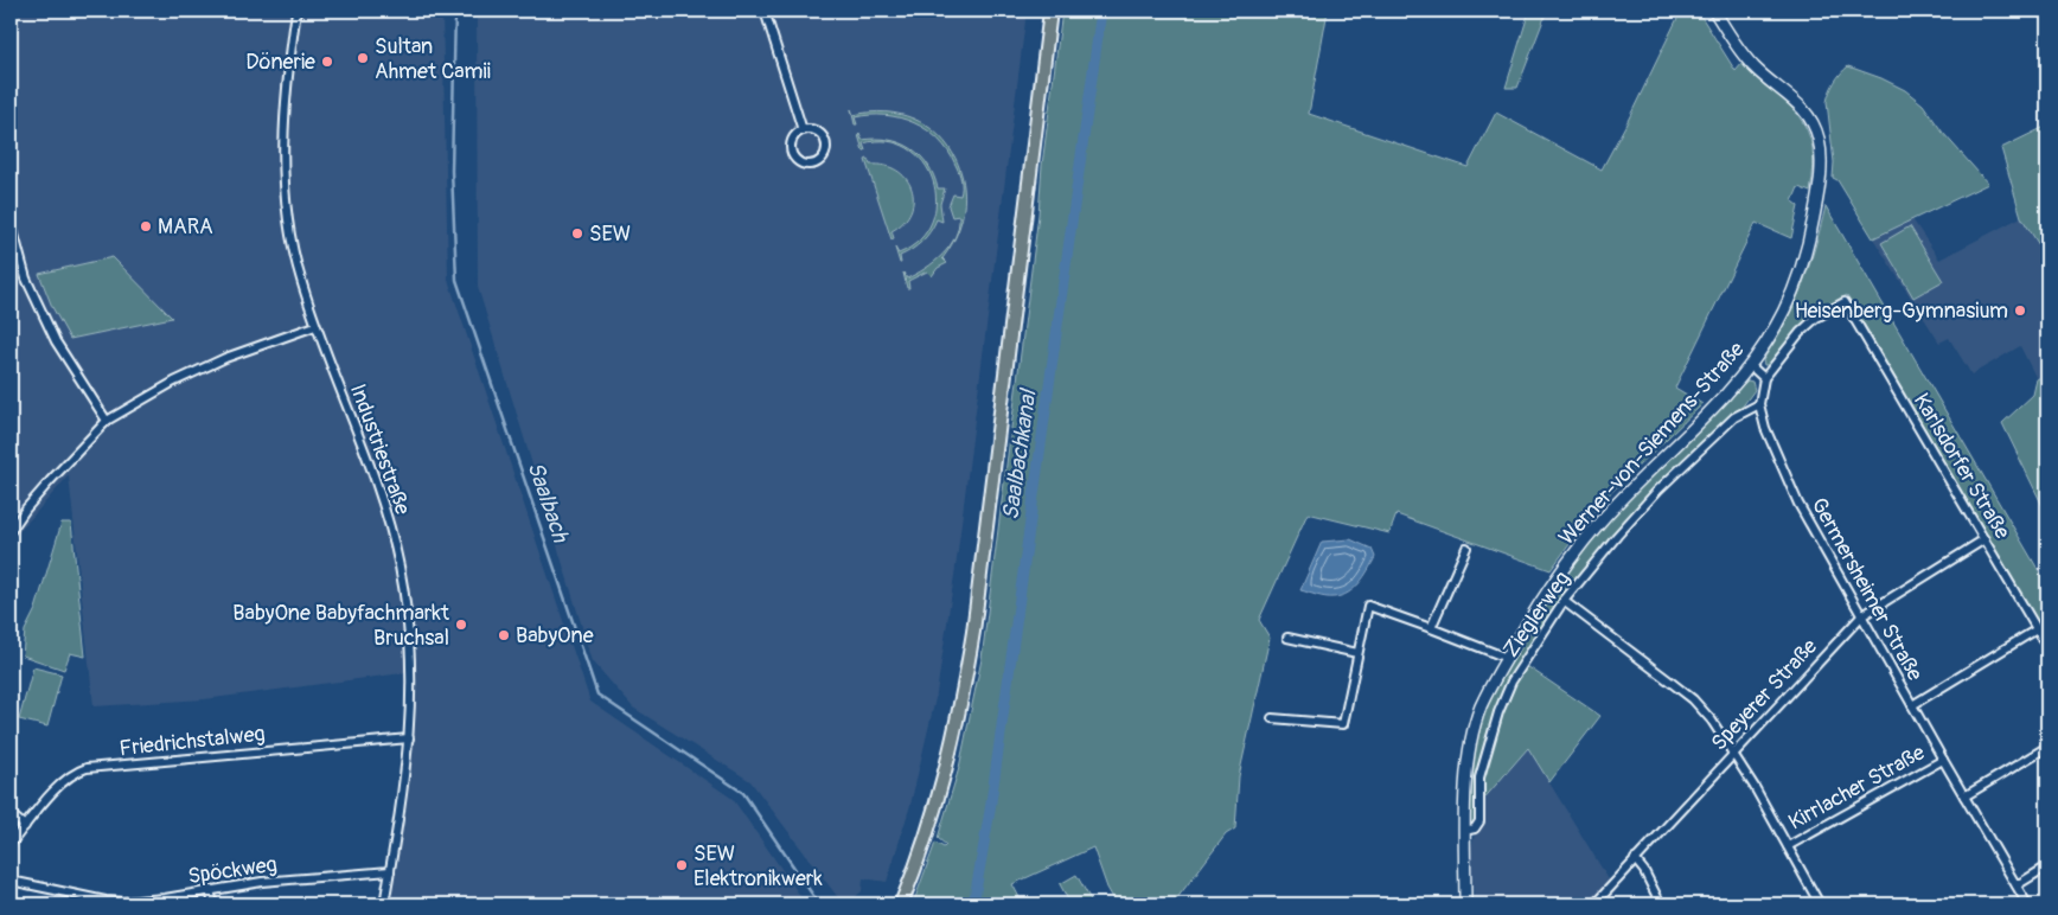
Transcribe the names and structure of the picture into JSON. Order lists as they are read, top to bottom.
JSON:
{
  "streets": {
    "main road": ["Werner-von-Siemens-Straße"],
    "street": [
      "Industriestraße",
      "Karlsdorfer Straße",
      "Germersheimer Straße",
      "Zieglerweg",
      "Speyerer Straße",
      "Friedrichstalweg",
      "Kirrlacher Straße",
      "Spöckweg"
    ]
  },
  "crossings": [
    ["Werner-von-Siemens-Straße", "Zieglerweg"],
    ["Industriestraße", "Friedrichstalweg"],
    ["Industriestraße", "Spöckweg"],
    ["Karlsdorfer Straße", "Germersheimer Straße"],
    ["Karlsdorfer Straße", "Speyerer Straße"],
    ["Germersheimer Straße", "Zieglerweg"],
    ["Germersheimer Straße", "Speyerer Straße"],
    ["Germersheimer Straße", "Kirrlacher Straße"]
  ],
  "water": ["Saalbachkanal", "Saalbach"],
  "places": [
    "Sultan Ahmet Camii",
    "Dönerie",
    "MARA",
    "SEW",
    "Heisenberg-Gymnasium",
    "BabyOne Babyfachmarkt Bruchsal",
    "BabyOne",
    "SEW Elektronikwerk"
  ]
}
